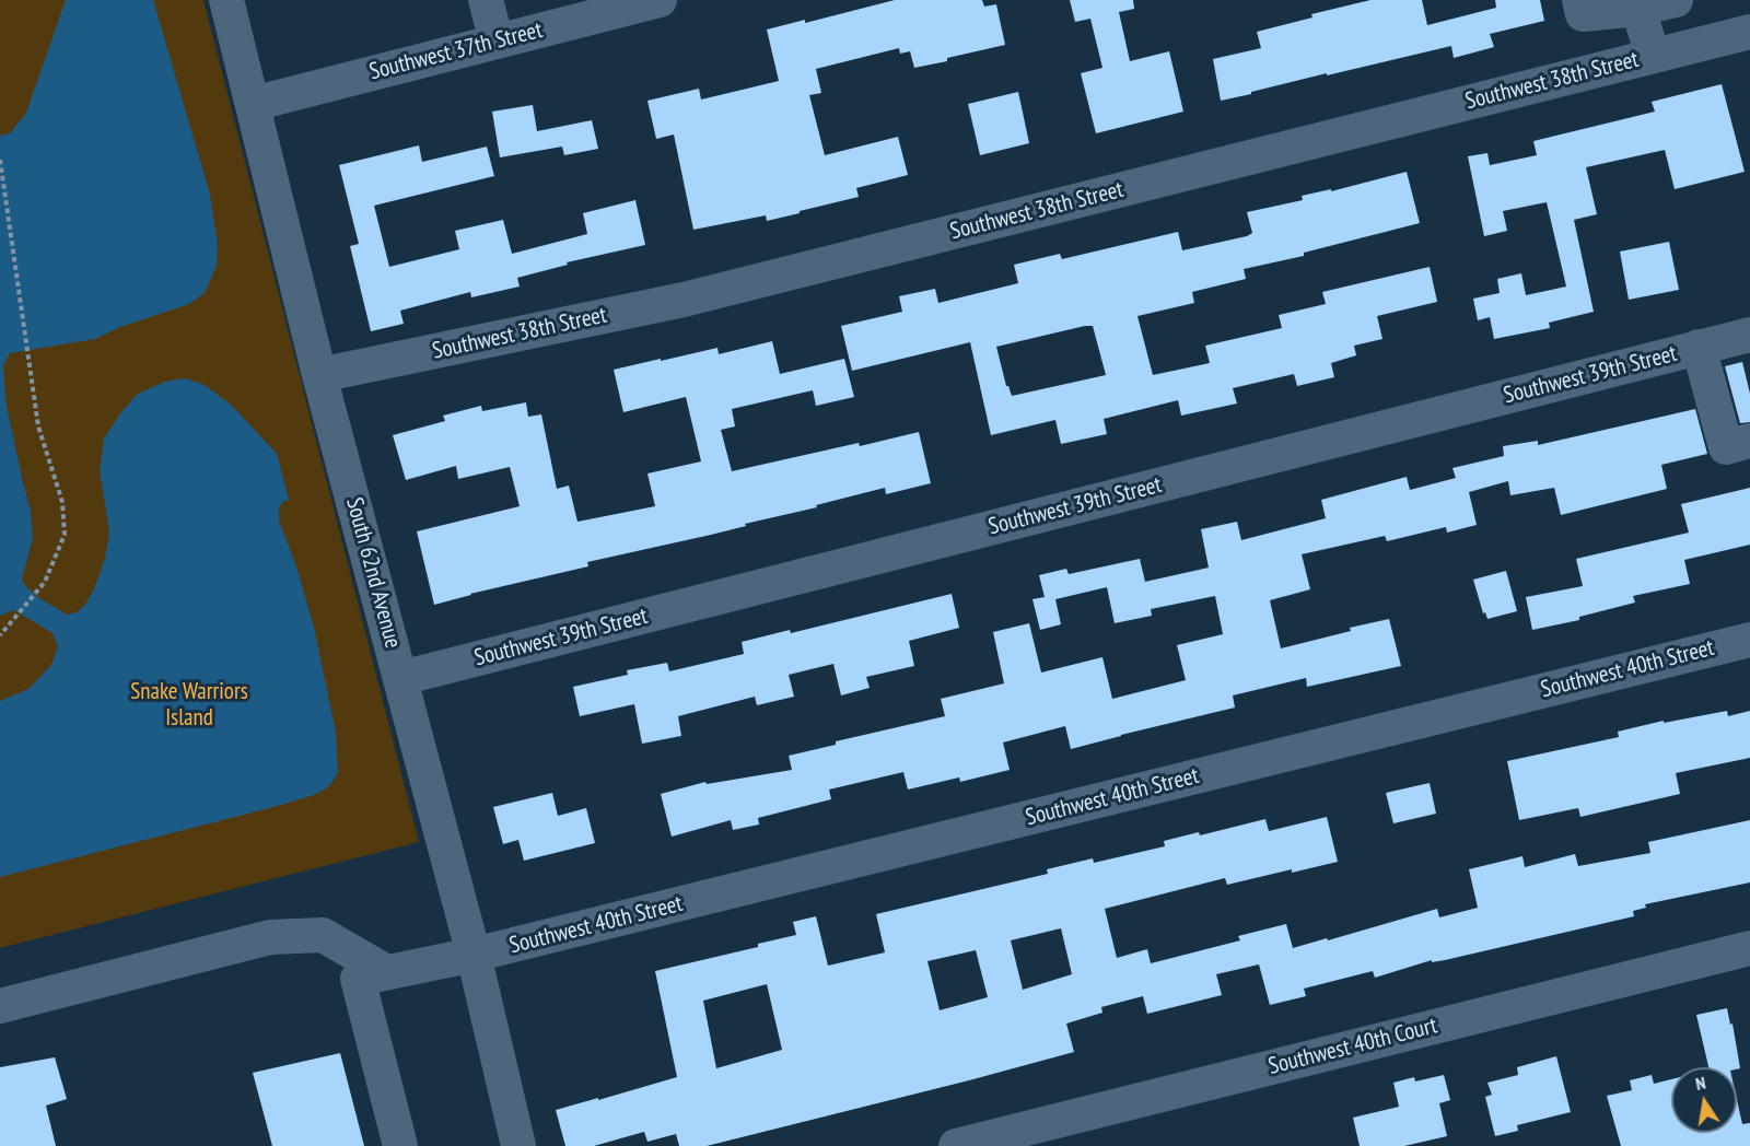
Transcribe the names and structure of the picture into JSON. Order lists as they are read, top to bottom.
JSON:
{
  "streets": {
    "street": [
      "Southwest 37th Street",
      "Southwest 38th Street",
      "Southwest 39th Street",
      "South 62nd Avenue",
      "Southwest 40th Street",
      "Southwest 40th Court"
    ]
  },
  "crossings": [
    ["Southwest 37th Street", "South 62nd Avenue"],
    ["Southwest 38th Street", "South 62nd Avenue"],
    ["Southwest 39th Street", "South 62nd Avenue"],
    ["South 62nd Avenue", "Southwest 40th Street"]
  ],
  "parks": ["Snake Warriors Island"],
  "north": "top"
}
